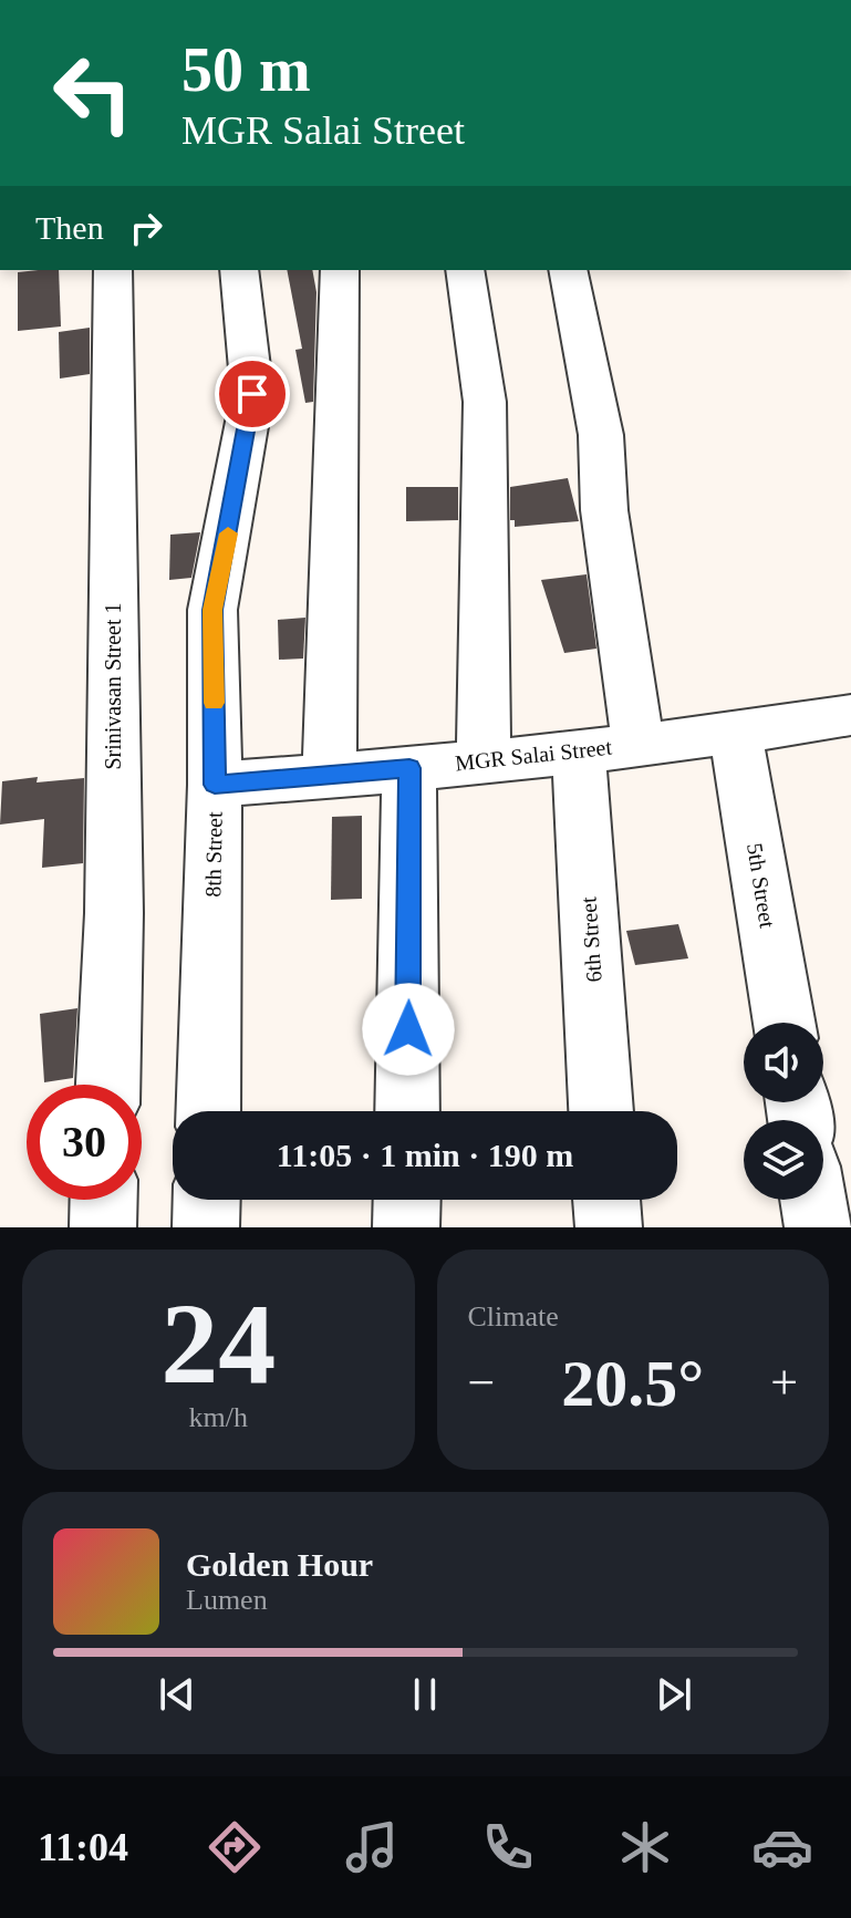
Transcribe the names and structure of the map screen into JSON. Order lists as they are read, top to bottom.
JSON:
{
  "streets": {
    "street": [
      "Srinivasan Street 1",
      "MGR Salai Street",
      "8th Street",
      "5th Street",
      "6th Street"
    ]
  },
  "crossings": [
    ["MGR Salai Street", "8th Street"],
    ["MGR Salai Street", "5th Street"],
    ["MGR Salai Street", "6th Street"]
  ],
  "page": {
    "turn": ["50 m", "MGR Salai Street"],
    "then": "Then",
    "limit": "30",
    "trip": "11:05 · 1 min · 190 m",
    "tile": [
      ["24", "km/h"],
      "Climate"
    ],
    "heat": ["−", "20.5°", "+"],
    "song": ["Golden Hour", "Lumen"],
    "tabs": "11:04"
  }
}
